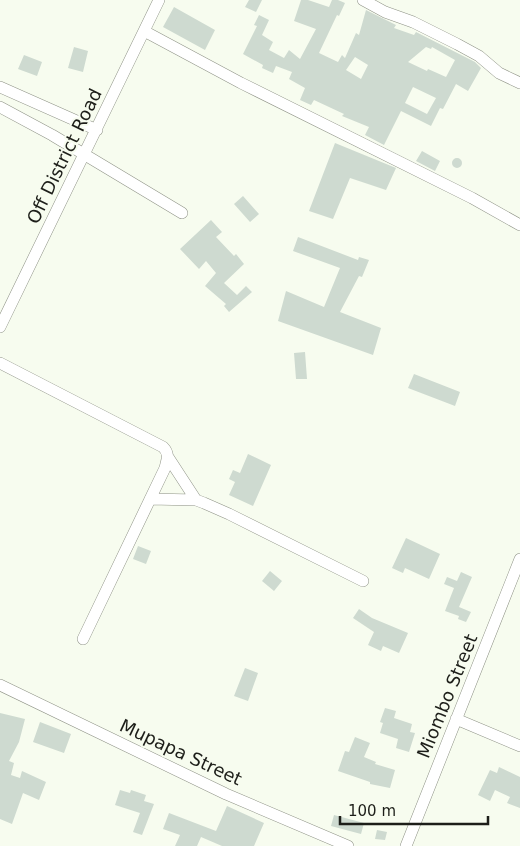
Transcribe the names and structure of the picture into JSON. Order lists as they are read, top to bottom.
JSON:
{
  "streets": {
    "street": ["Off District Road", "Miombo Street", "Mupapa Street"]
  },
  "scale_bar": "100 m"
}
